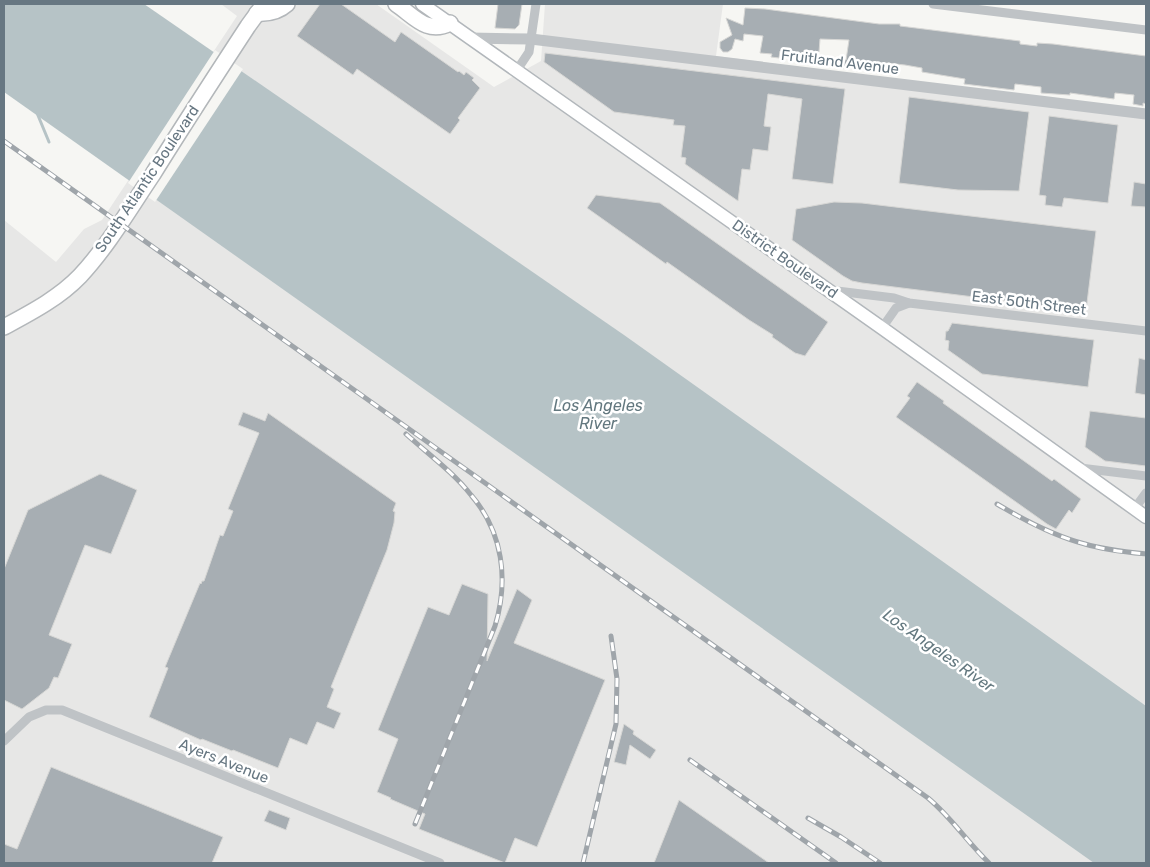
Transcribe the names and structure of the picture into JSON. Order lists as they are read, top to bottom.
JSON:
{
  "streets": {
    "main road": ["South Atlantic Boulevard", "District Boulevard"],
    "street": ["Fruitland Avenue", "East 50th Street", "Ayers Avenue"]
  },
  "crossings": [
    ["Fruitland Avenue", "District Boulevard"],
    ["District Boulevard", "East 50th Street"]
  ],
  "water": ["Los Angeles River"]
}
